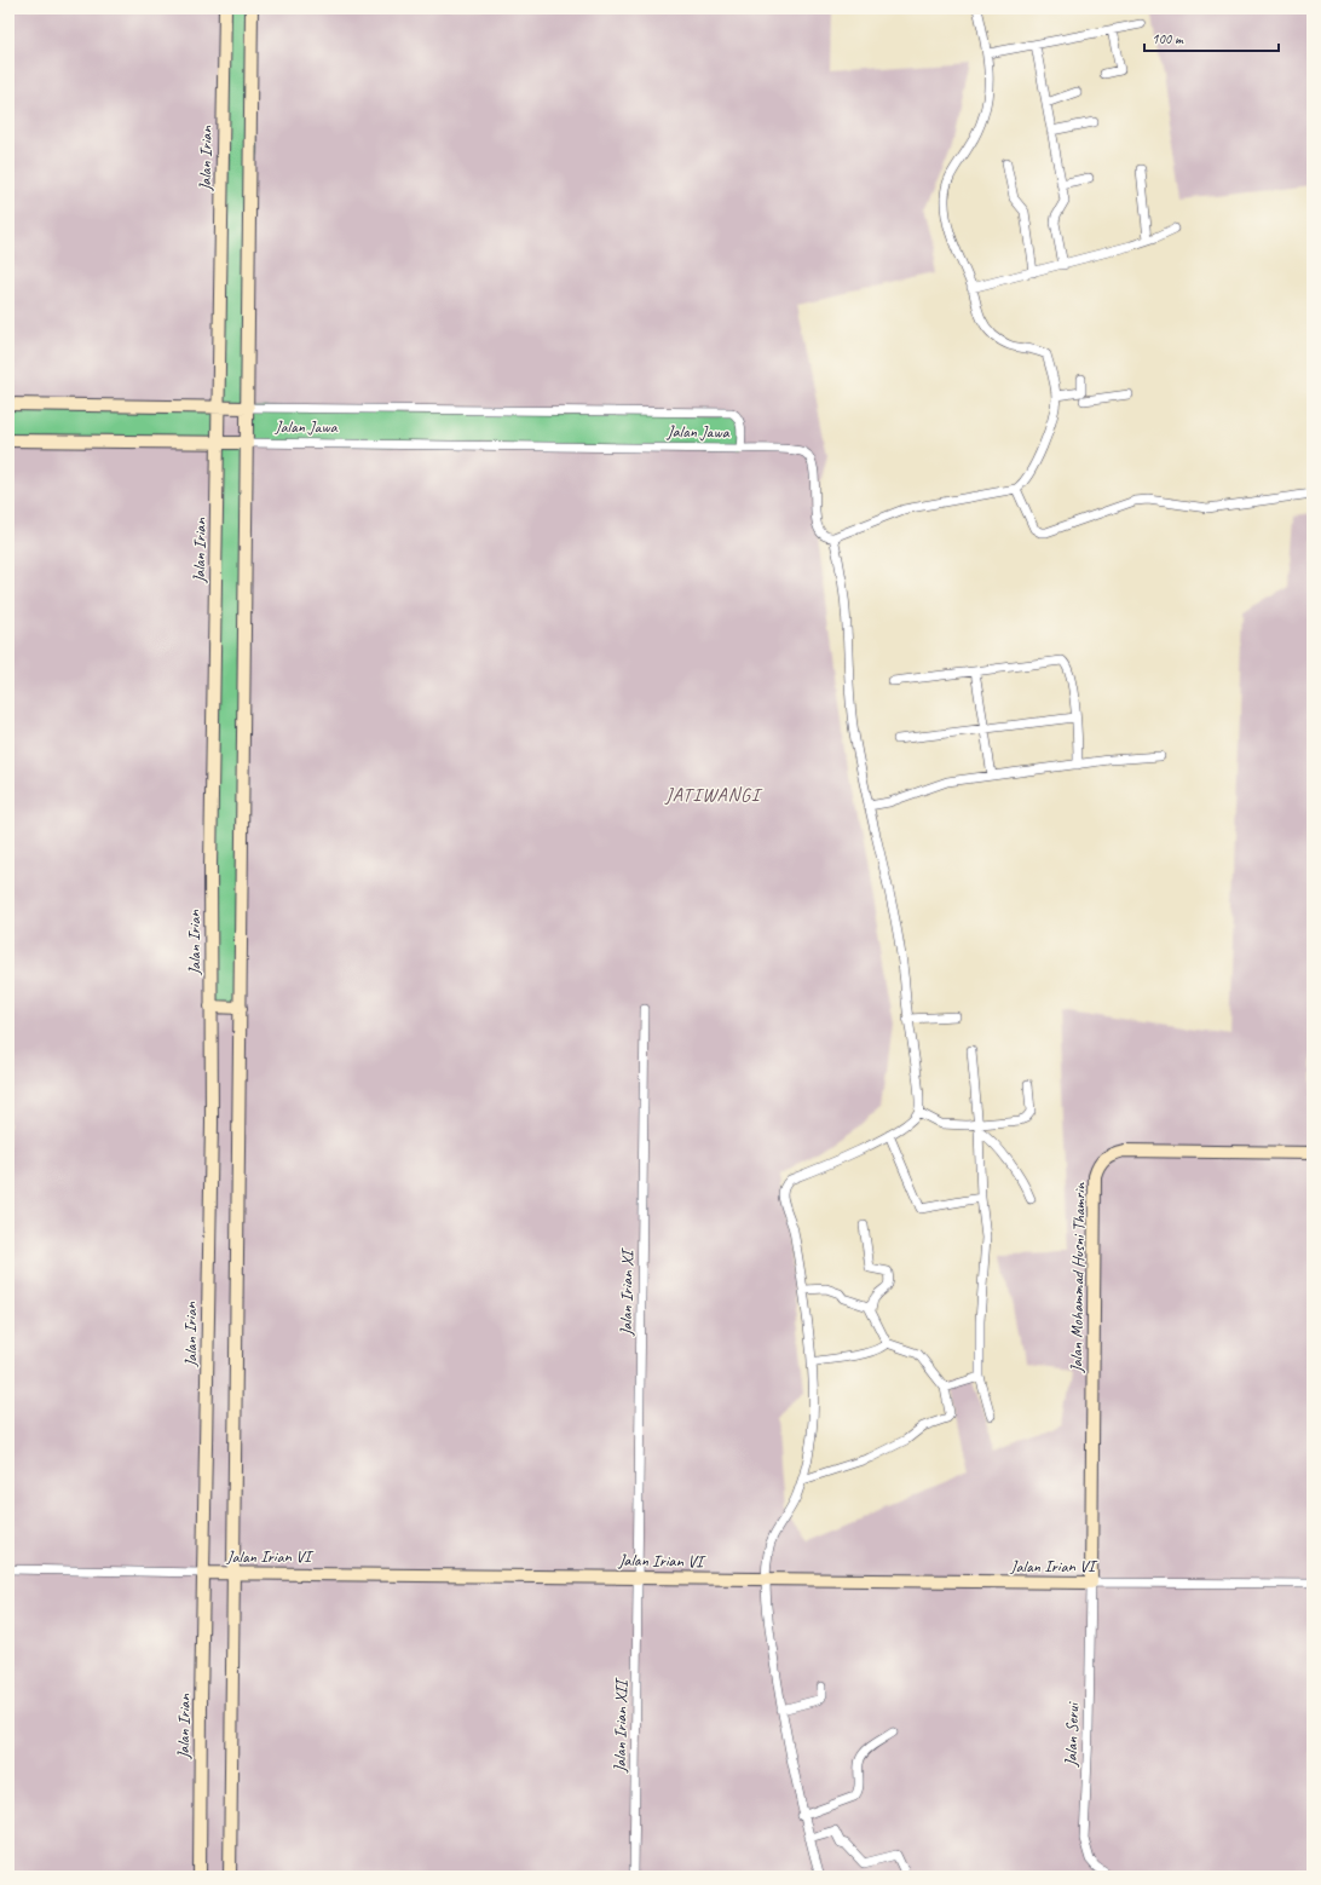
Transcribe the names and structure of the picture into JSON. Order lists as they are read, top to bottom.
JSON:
{
  "streets": {
    "street": [
      "Jalan Irian",
      "Jalan Jawa",
      "Jalan Mohammad Husni Thamrin",
      "Jalan Irian XI",
      "Jalan Irian VI",
      "Jalan Irian XII",
      "Jalan Serui"
    ]
  },
  "crossings": [
    ["Jalan Irian", "Jalan Jawa"],
    ["Jalan Irian", "Jalan Irian VI"],
    ["Jalan Mohammad Husni Thamrin", "Jalan Irian VI"],
    ["Jalan Mohammad Husni Thamrin", "Jalan Serui"],
    ["Jalan Irian XI", "Jalan Irian VI"],
    ["Jalan Irian XI", "Jalan Irian XII"],
    ["Jalan Irian VI", "Jalan Irian XII"],
    ["Jalan Irian VI", "Jalan Serui"]
  ],
  "districts": ["JATIWANGI"],
  "scale_bar": "100 m"
}
